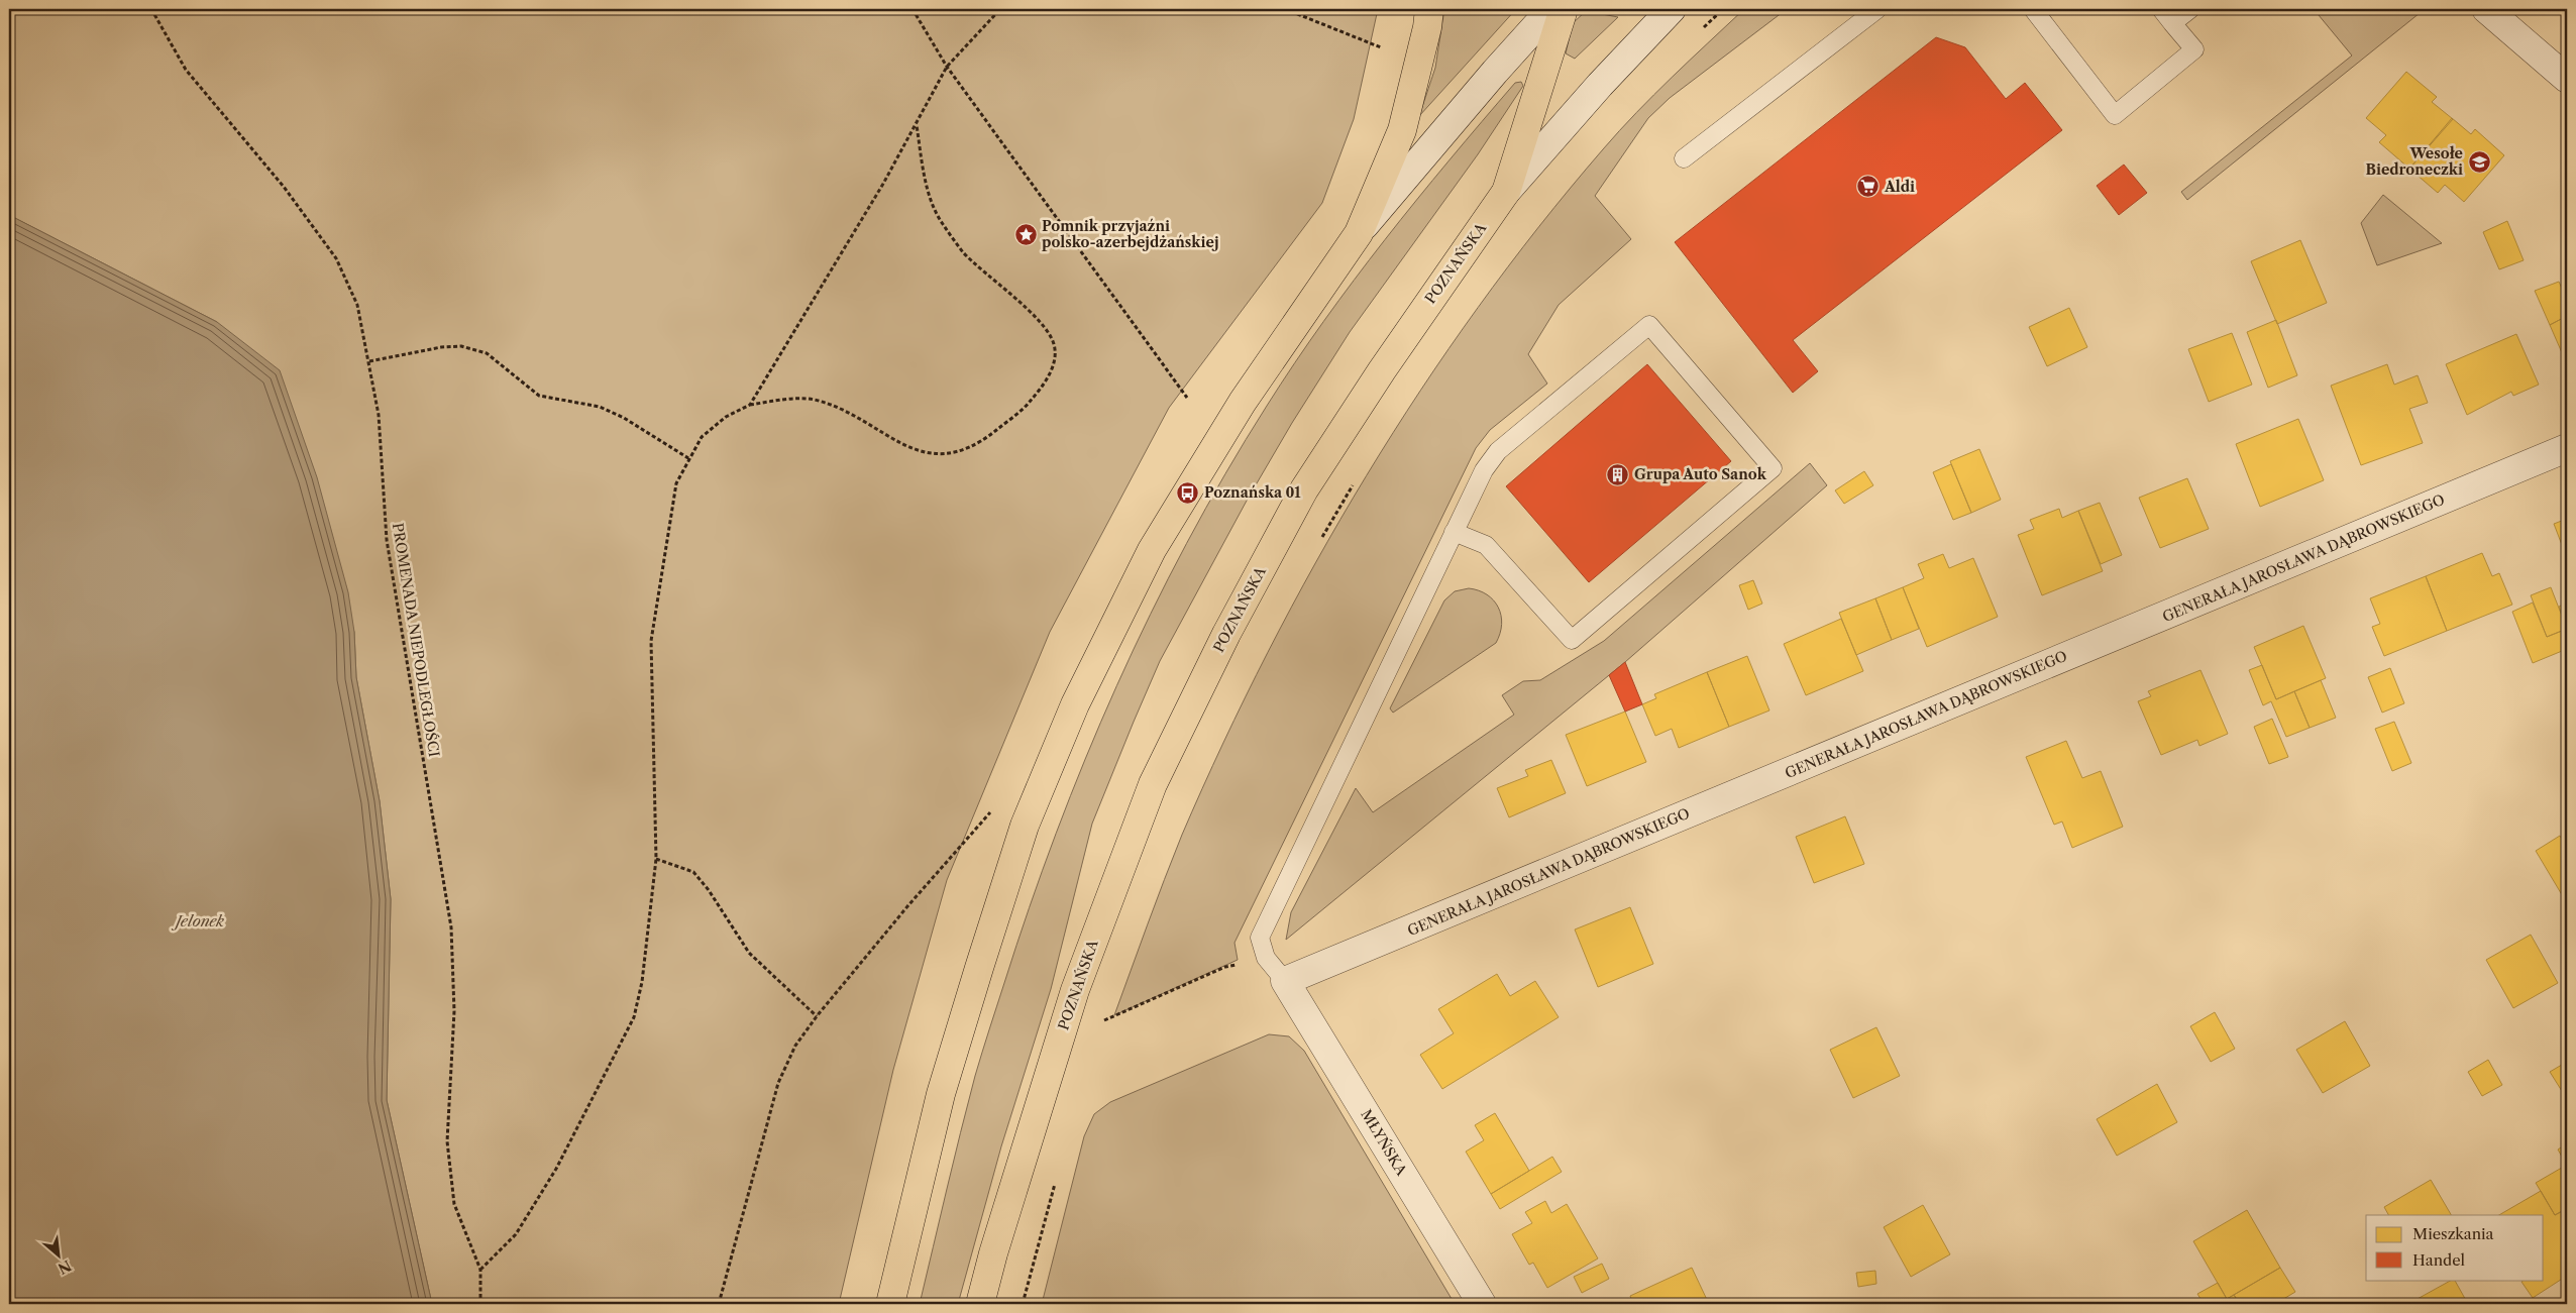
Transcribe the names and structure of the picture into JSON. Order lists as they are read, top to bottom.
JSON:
{
  "streets": {
    "main road": ["POZNAŃSKA"],
    "street": ["GENERAŁA JAROSŁAWA DĄBROWSKIEGO", "MŁYŃSKA"],
    "path": ["PROMENADA NIEPODLEGŁOŚCI"]
  },
  "crossings": [
    ["GENERAŁA JAROSŁAWA DĄBROWSKIEGO", "MŁYŃSKA"]
  ],
  "water": ["Jelonek"],
  "places": {
    "school or university": ["Wesołe Biedroneczki"],
    "supermarket": ["Aldi"],
    "place": ["Pomnik przyjaźni polsko-azerbejdżańskiej"],
    "building": ["Grupa Auto Sanok"],
    "bus stop": ["Poznańska 01"]
  },
  "legend": ["Mieszkania", "Handel"],
  "north": "bottom right"
}
